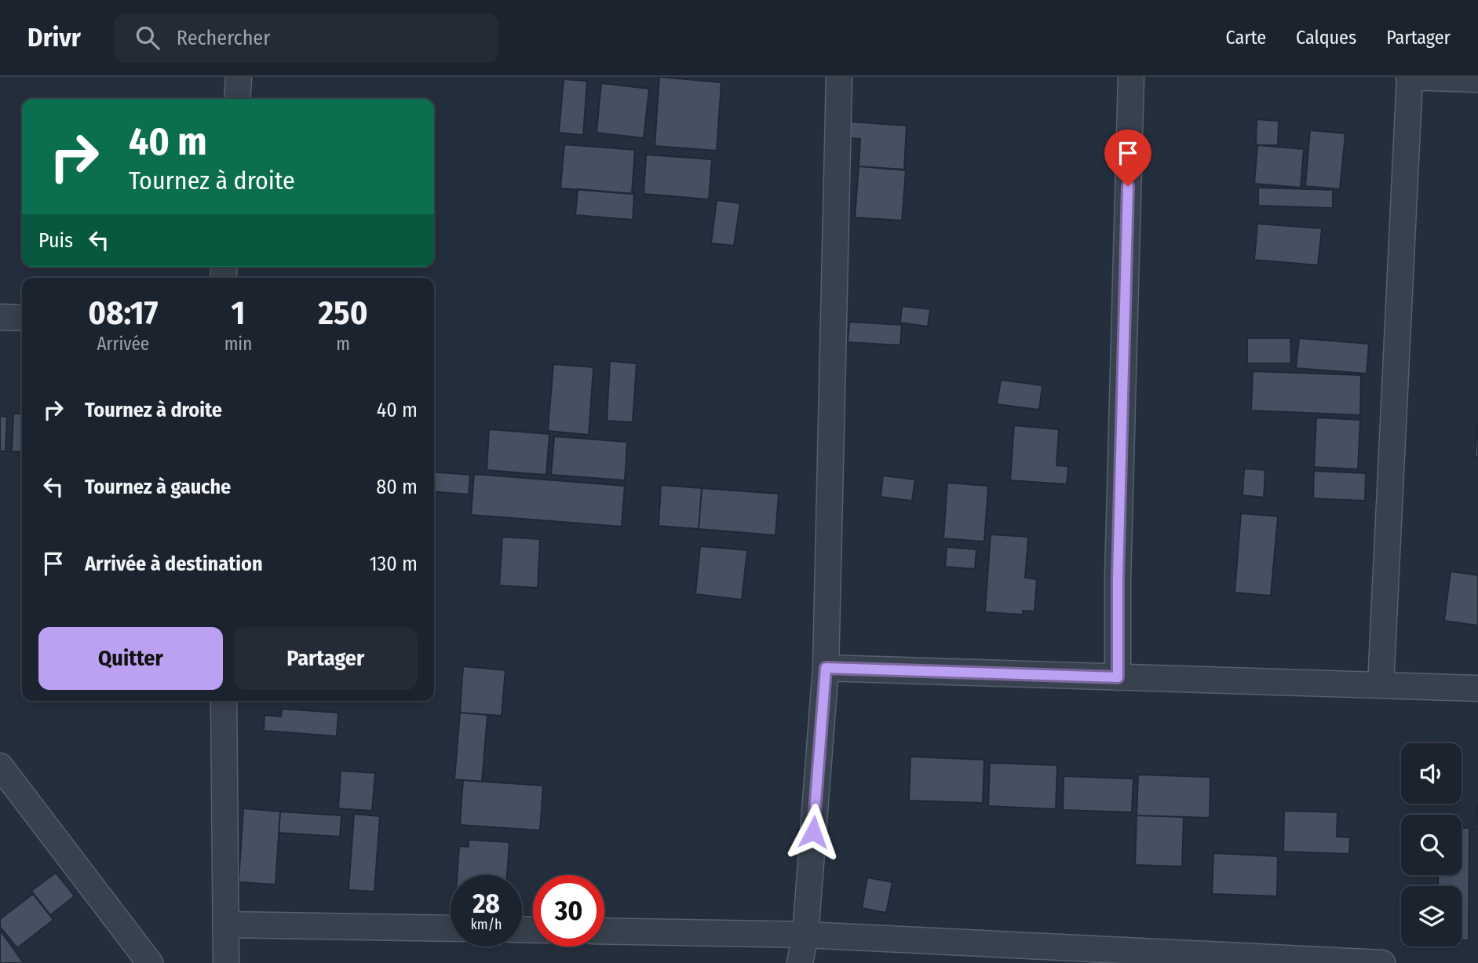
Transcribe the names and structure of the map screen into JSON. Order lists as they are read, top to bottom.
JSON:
{
  "page": {
    "header": "Drivr",
    "search": "Rechercher",
    "nav": ["Carte", "Calques", "Partager"],
    "turn": ["40 m", "Tournez à droite"],
    "then": "Puis",
    "eta": [
      "08:17",
      "Arrivée",
      "1",
      "min",
      "250",
      "m"
    ],
    "list": [
      {
        "name": "Tournez à droite",
        "value": "40 m"
      },
      {
        "name": "Tournez à gauche",
        "value": "80 m"
      },
      {
        "name": "Arrivée à destination",
        "value": "130 m"
      }
    ],
    "buttons": ["Quitter", "Partager"],
    "speed": "28 km/h",
    "limit": "30"
  }
}
